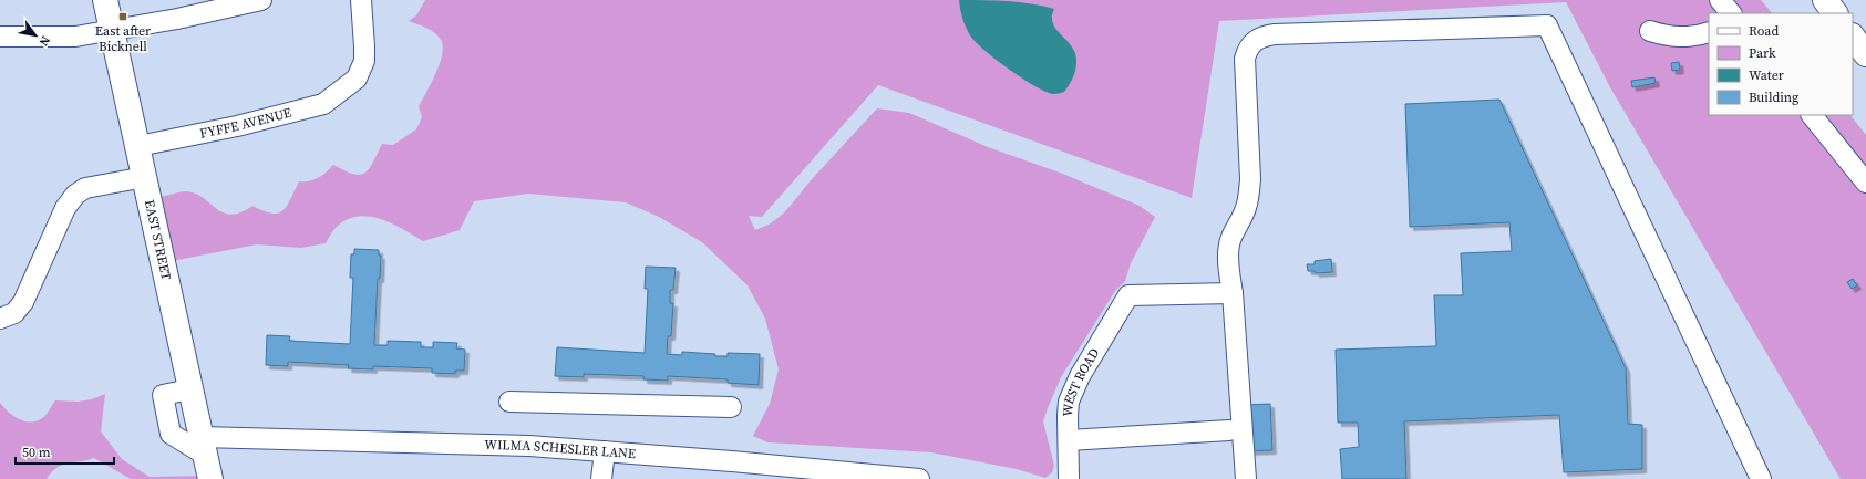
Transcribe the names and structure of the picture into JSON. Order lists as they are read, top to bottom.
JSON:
{
  "streets": {
    "main road": ["EAST STREET"],
    "street": ["FYFFE AVENUE", "WEST ROAD", "WILMA SCHESLER LANE"]
  },
  "crossings": [
    ["FYFFE AVENUE", "EAST STREET"],
    ["EAST STREET", "WILMA SCHESLER LANE"]
  ],
  "places": {
    "transit": ["East after Bicknell"]
  },
  "legend": [
    "Road",
    "Park",
    "Water",
    "Building"
  ],
  "scale_bar": "50 m",
  "north": "bottom right"
}
